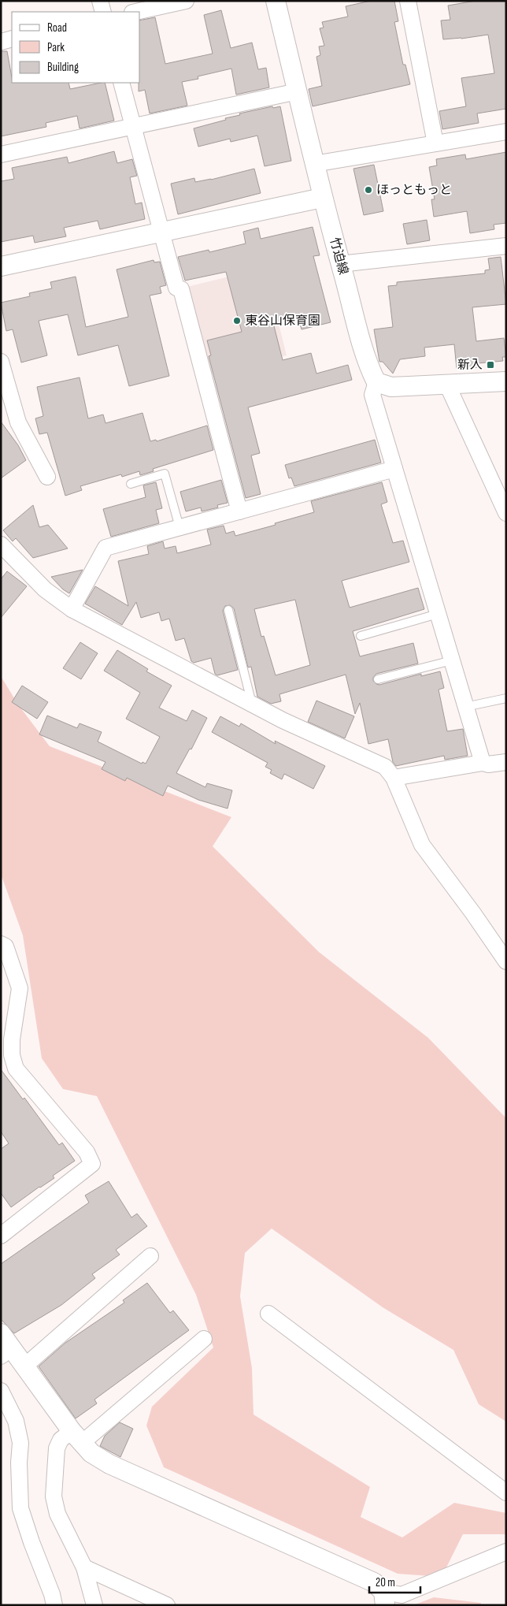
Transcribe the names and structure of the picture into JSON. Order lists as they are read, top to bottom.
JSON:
{
  "streets": {
    "street": ["竹迫線"]
  },
  "places": {
    "other": ["ほっともっと", "東谷山保育園"],
    "transit": ["新入"]
  },
  "legend": ["Road", "Park", "Building"],
  "scale_bar": "20 m"
}
